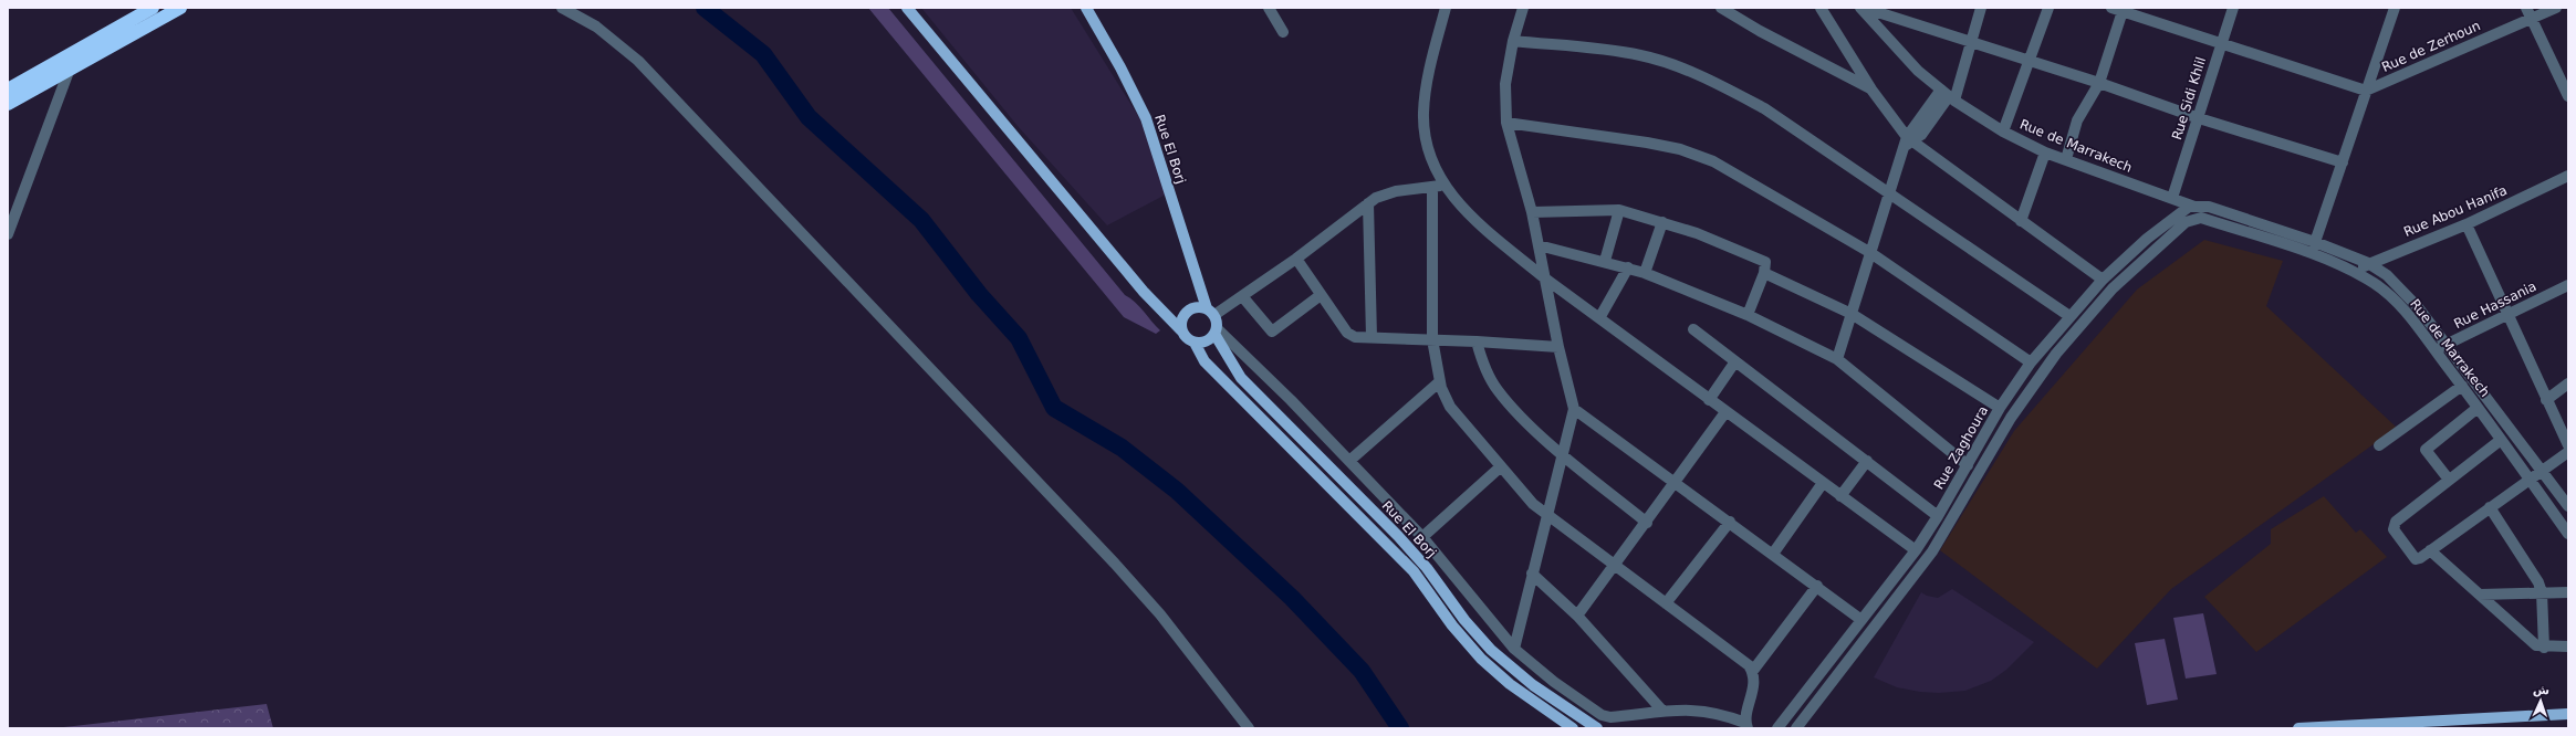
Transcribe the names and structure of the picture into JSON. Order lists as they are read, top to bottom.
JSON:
{
  "streets": {
    "main road": ["Rue El Borj"],
    "street": [
      "Rue de Zerhoun",
      "Rue Sidi Khlil",
      "Rue de Marrakech",
      "Rue Abou Hanifa",
      "Rue Hassania",
      "Rue Zaghoura"
    ]
  },
  "crossings": [
    ["Rue Sidi Khlil", "Rue de Marrakech"],
    ["Rue de Marrakech", "Rue Abou Hanifa"],
    ["Rue de Marrakech", "Rue Hassania"],
    ["Rue de Marrakech", "Rue Zaghoura"]
  ],
  "north": "top"
}
